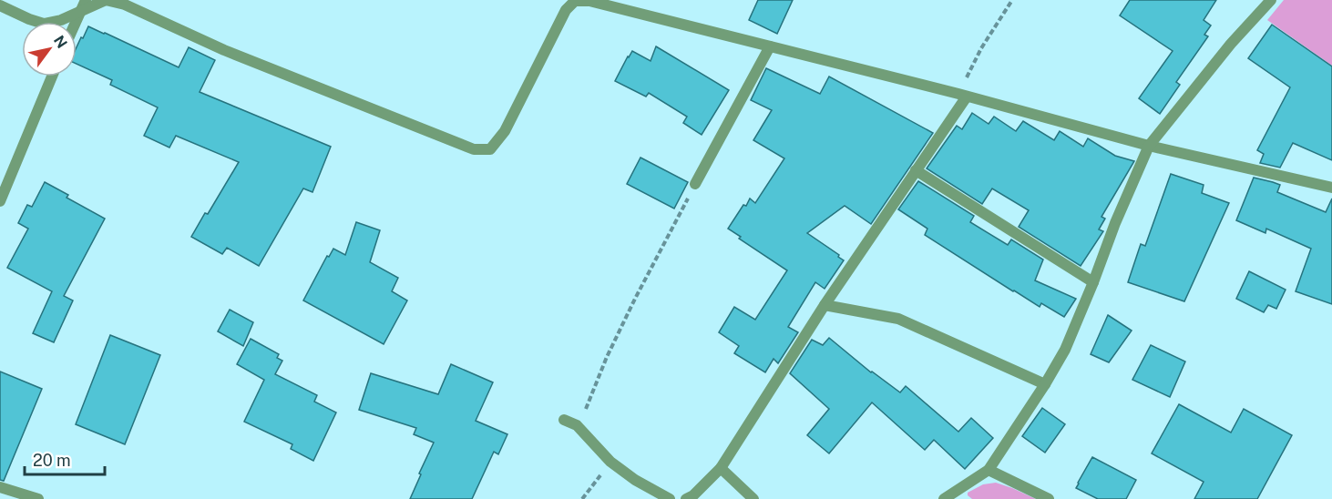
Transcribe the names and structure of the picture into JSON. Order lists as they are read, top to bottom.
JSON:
{
  "scale_bar": "20 m",
  "north": "top right"
}
